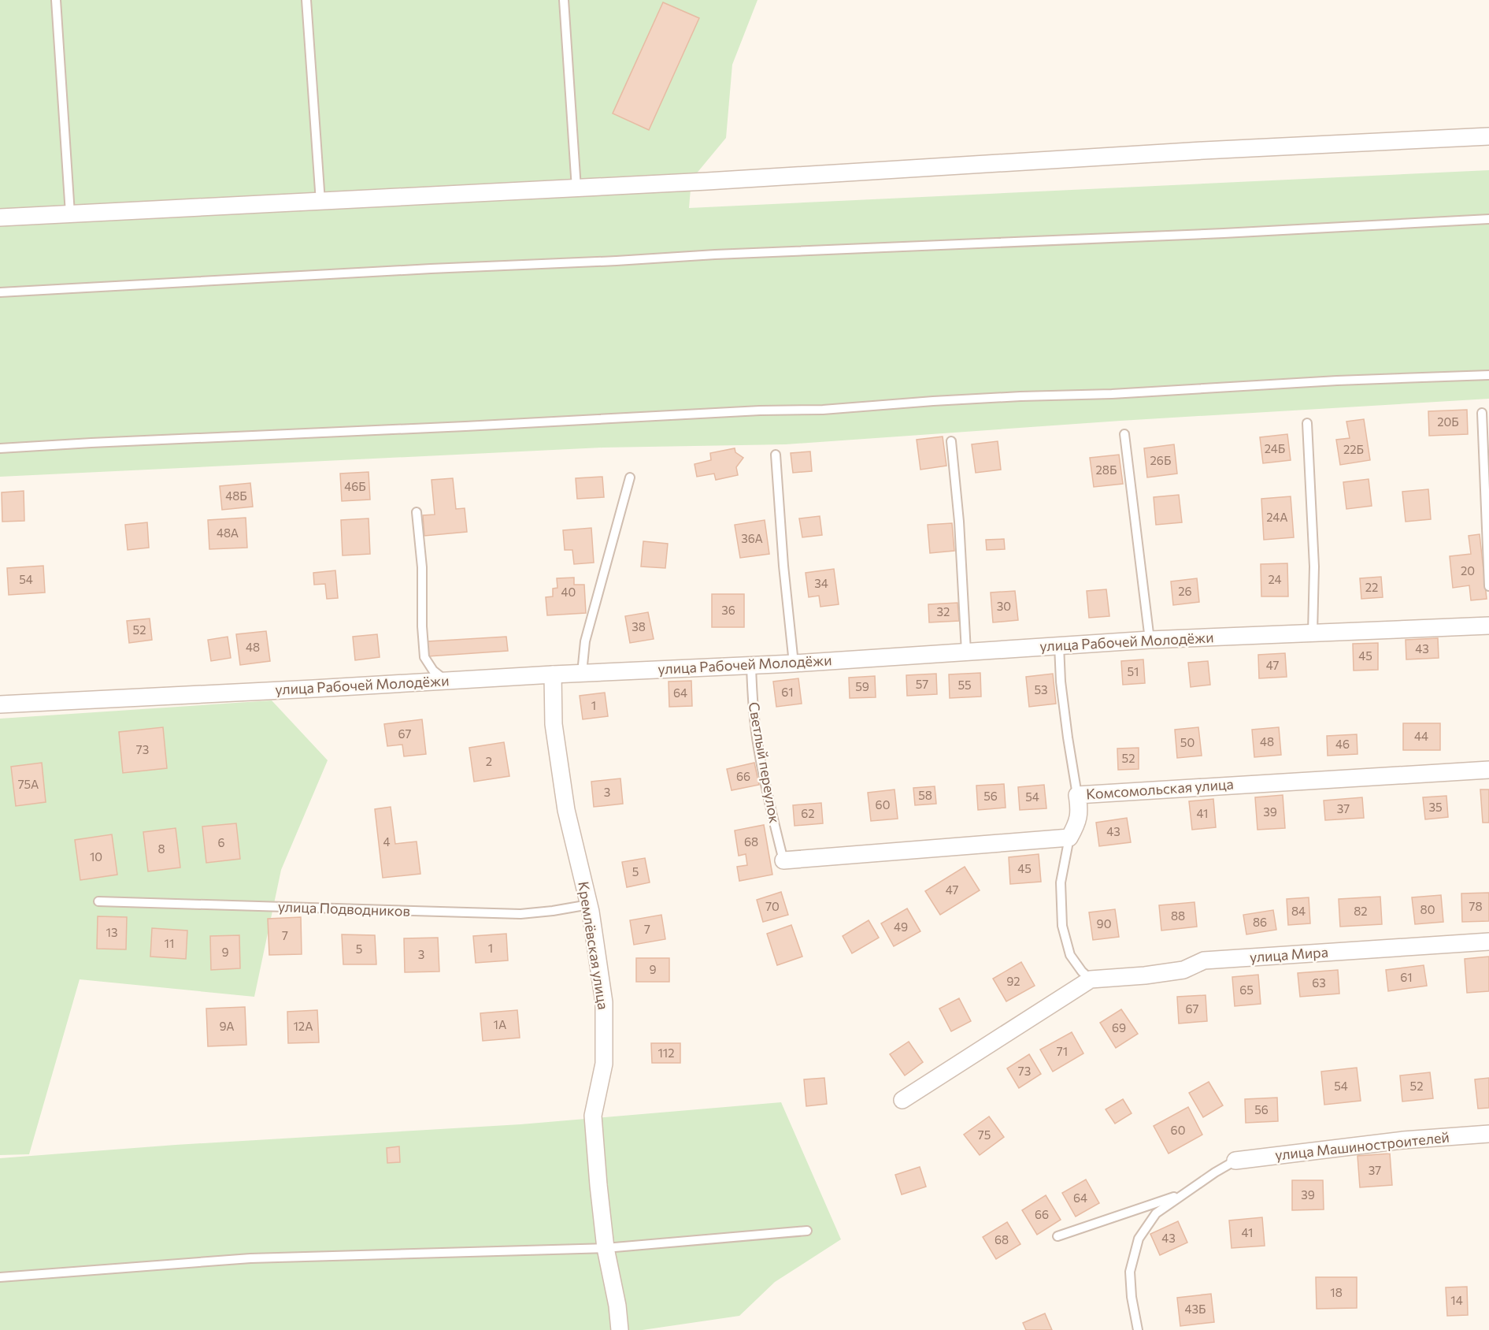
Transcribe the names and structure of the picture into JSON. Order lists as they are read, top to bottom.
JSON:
{
  "streets": {
    "street": [
      "улица Рабочей Молодёжи",
      "Комсомольская улица",
      "Кремлёвская улица",
      "улица Мира",
      "улица Машиностроителей"
    ],
    "lane": ["Светлый переулок", "улица Подводников"]
  },
  "crossings": [
    ["улица Рабочей Молодёжи", "Светлый переулок"],
    ["улица Рабочей Молодёжи", "Кремлёвская улица"],
    ["улица Подводников", "Кремлёвская улица"]
  ],
  "house_numbers": [
    "20Б",
    "24Б",
    "22Б",
    "26Б",
    "28Б",
    "46Б",
    "48Б",
    "24А",
    "48А",
    "36А",
    "20",
    "54",
    "24",
    "34",
    "22",
    "26",
    "40",
    "30",
    "36",
    "32",
    "38",
    "52",
    "48",
    "43",
    "45",
    "47",
    "51",
    "57",
    "55",
    "59",
    "53",
    "61",
    "64",
    "1",
    "67",
    "44",
    "48",
    "50",
    "46",
    "73",
    "52",
    "2",
    "66",
    "75А",
    "3",
    "58",
    "56",
    "54",
    "60",
    "35",
    "37",
    "39",
    "62",
    "41",
    "43",
    "4",
    "68",
    "6",
    "8",
    "10",
    "45",
    "5",
    "47",
    "70",
    "78",
    "80",
    "84",
    "82",
    "88",
    "86",
    "90",
    "49",
    "7",
    "13",
    "7",
    "11",
    "1",
    "5",
    "9",
    "3",
    "9",
    "61",
    "92",
    "63",
    "65",
    "67",
    "1А",
    "9А",
    "12А",
    "69",
    "71",
    "112",
    "73",
    "54",
    "52",
    "56",
    "60",
    "75",
    "37",
    "39",
    "64",
    "66",
    "41",
    "43",
    "68",
    "18",
    "14",
    "43Б"
  ]
}
